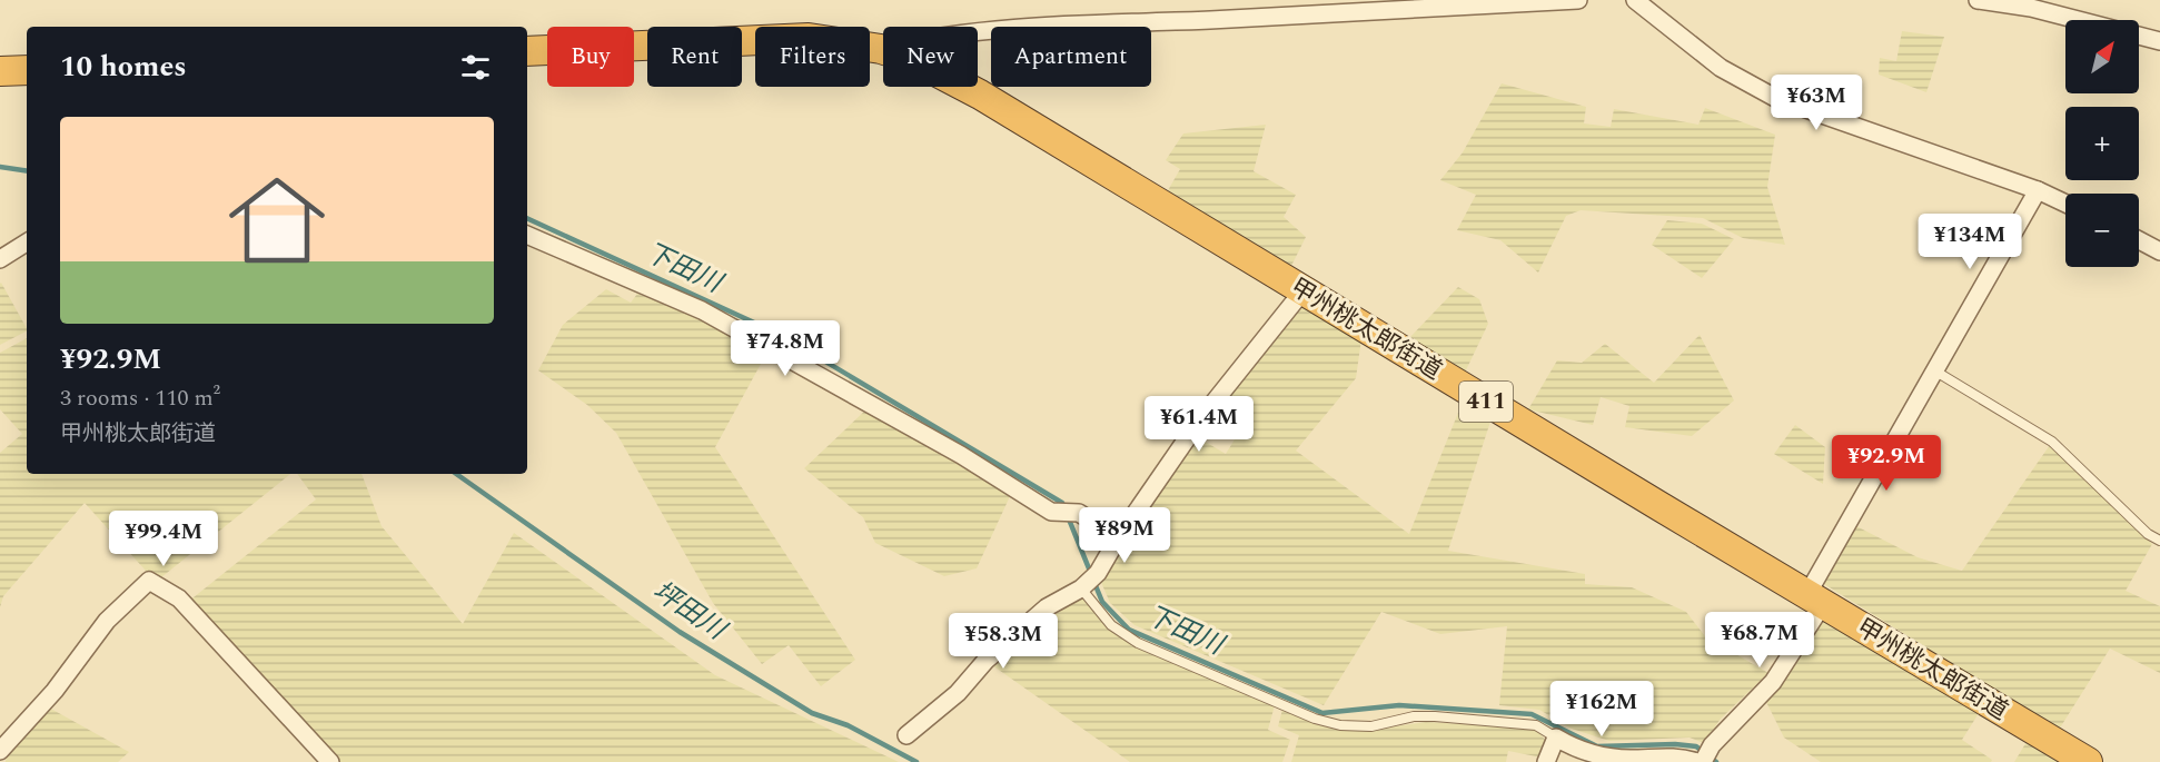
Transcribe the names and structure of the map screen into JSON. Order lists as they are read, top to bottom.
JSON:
{
  "streets": {
    "highway": ["甲州桃太郎街道", "411"]
  },
  "crossings": [
    ["甲州桃太郎街道", "411"]
  ],
  "water": ["下田川", "坪田川"],
  "north": "top right",
  "page": {
    "map_buttons": ["+", "−"],
    "chip": [
      "Buy",
      "Rent",
      "Filters",
      "New",
      "Apartment"
    ],
    "heading": "10 homes",
    "price": [
      "¥63M",
      "¥134M",
      "¥74.8M",
      "¥61.4M",
      "¥92.9M",
      "¥89M",
      "¥99.4M",
      "¥68.7M",
      "¥58.3M",
      "¥162M"
    ],
    "list": [
      {
        "name": "¥92.9M",
        "note": "3 rooms · 110 m² · 甲州桃太郎街道"
      }
    ]
  }
}
